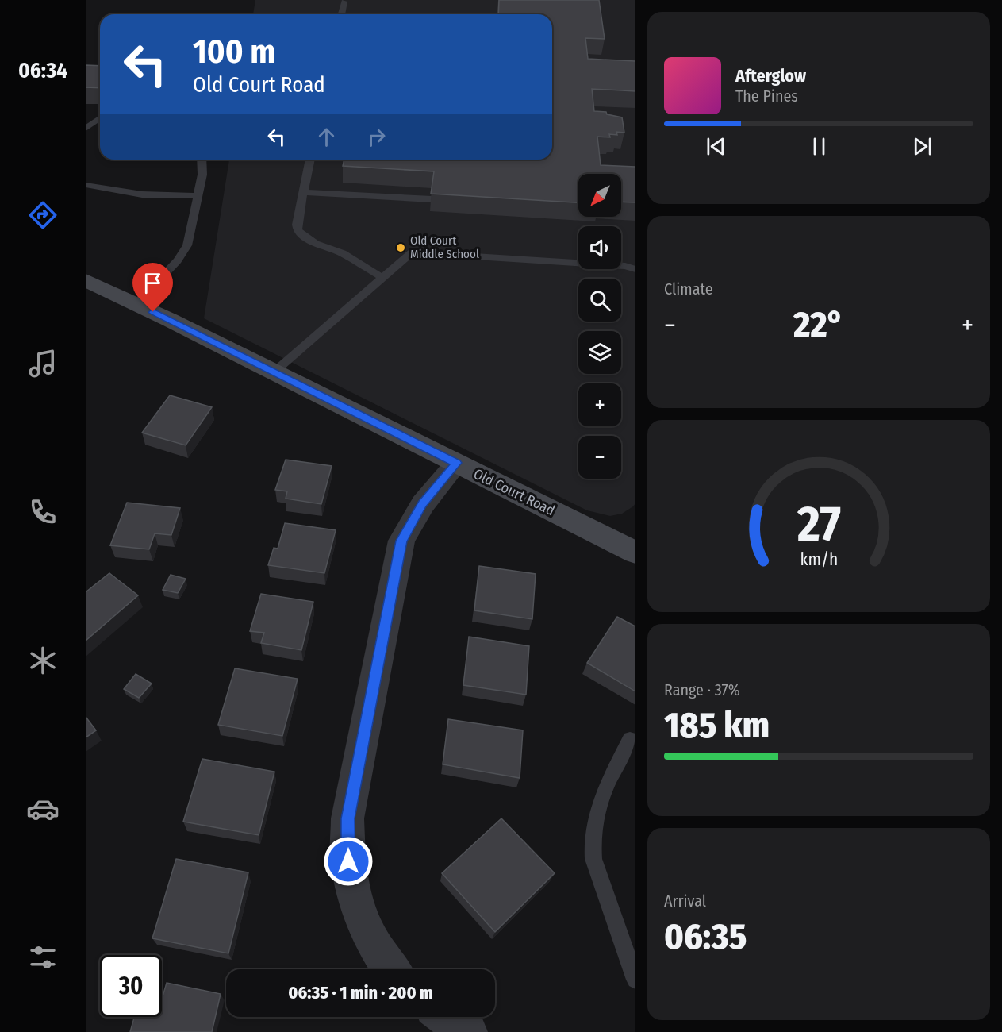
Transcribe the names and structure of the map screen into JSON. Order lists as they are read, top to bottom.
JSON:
{
  "streets": {
    "main road": ["Old Court Road"]
  },
  "places": ["Old Court Middle School"],
  "north": "bottom left",
  "page": {
    "tabs": "06:34",
    "turn": ["100 m", "Old Court Road"],
    "song": ["Afterglow", "The Pines"],
    "map_buttons": ["+", "−"],
    "tile": [
      "Climate",
      ["Range · 37%", "185 km"],
      ["Arrival", "06:35"]
    ],
    "heat": ["−", "22°", "+"],
    "limit": "30",
    "trip": "06:35 · 1 min · 200 m",
    "gauge": ["27", "km/h"]
  }
}
